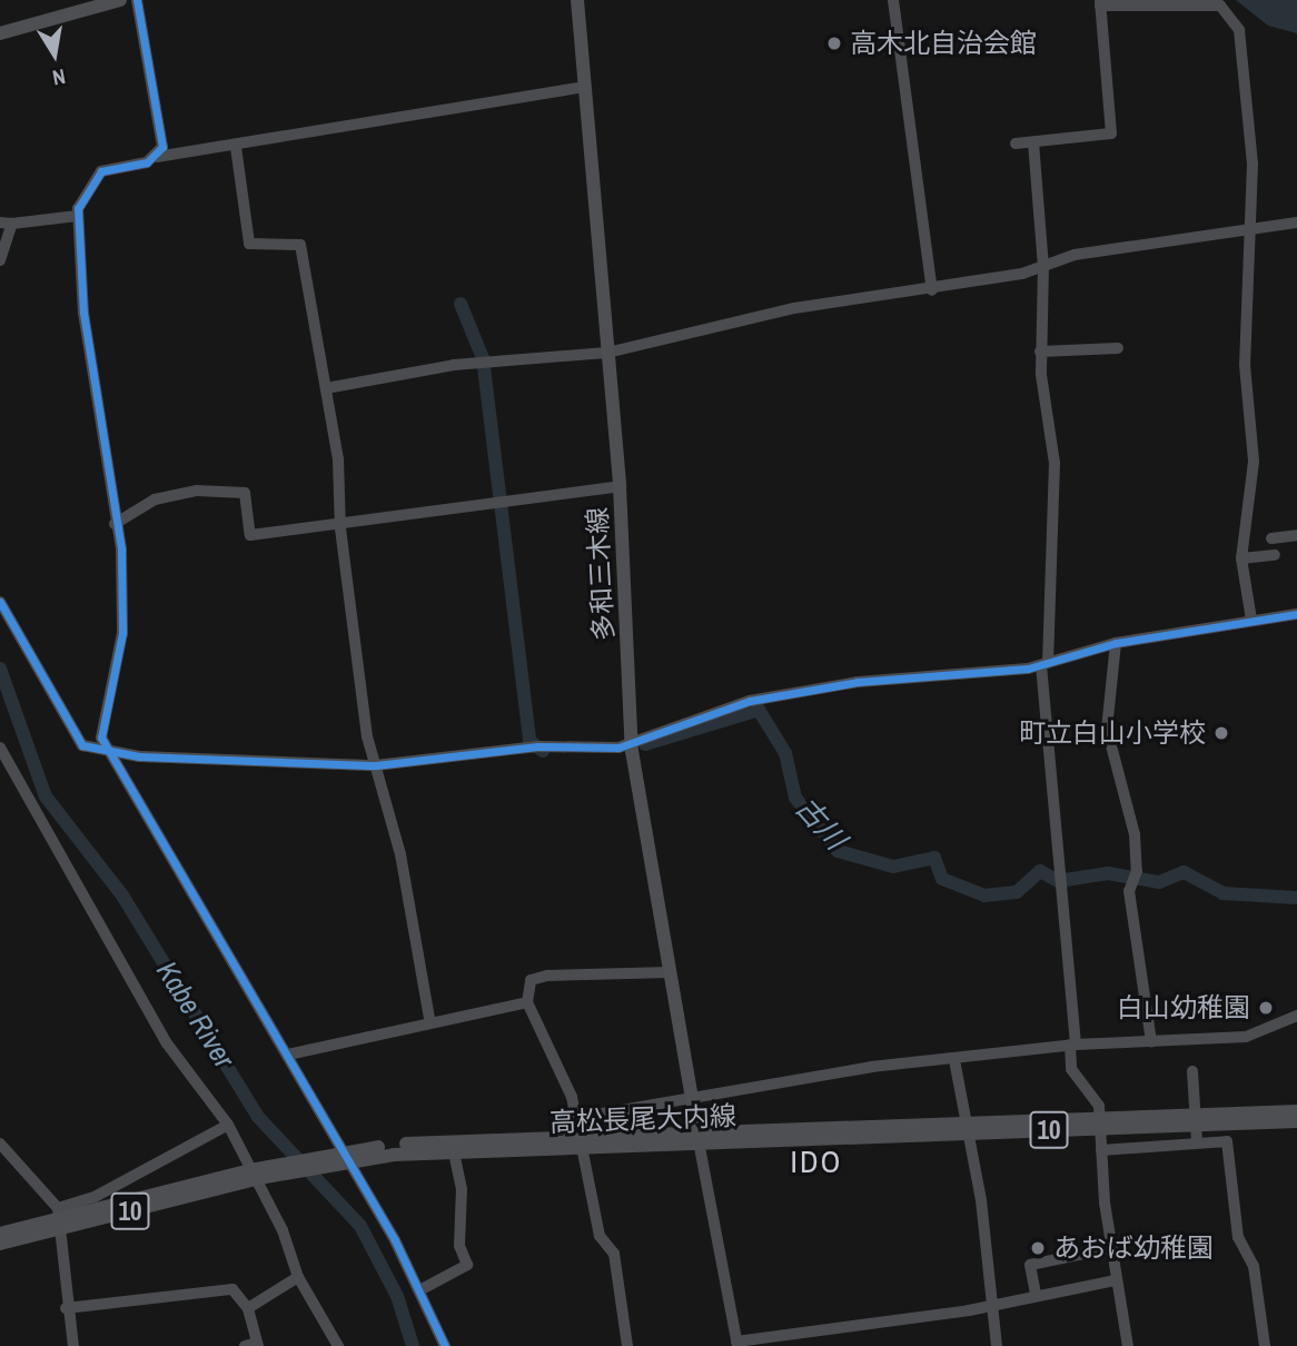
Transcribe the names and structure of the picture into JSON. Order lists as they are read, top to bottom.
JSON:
{
  "streets": {
    "main road": ["多和三木線", "高松長尾大内線", "10"]
  },
  "crossings": [
    ["多和三木線", "高松長尾大内線"]
  ],
  "districts": ["IDO"],
  "water": ["古川", "Kabe River"],
  "places": [
    "高木北自治会館",
    "町立白山小学校",
    "白山幼稚園",
    "あおば幼稚園"
  ],
  "north": "bottom"
}
